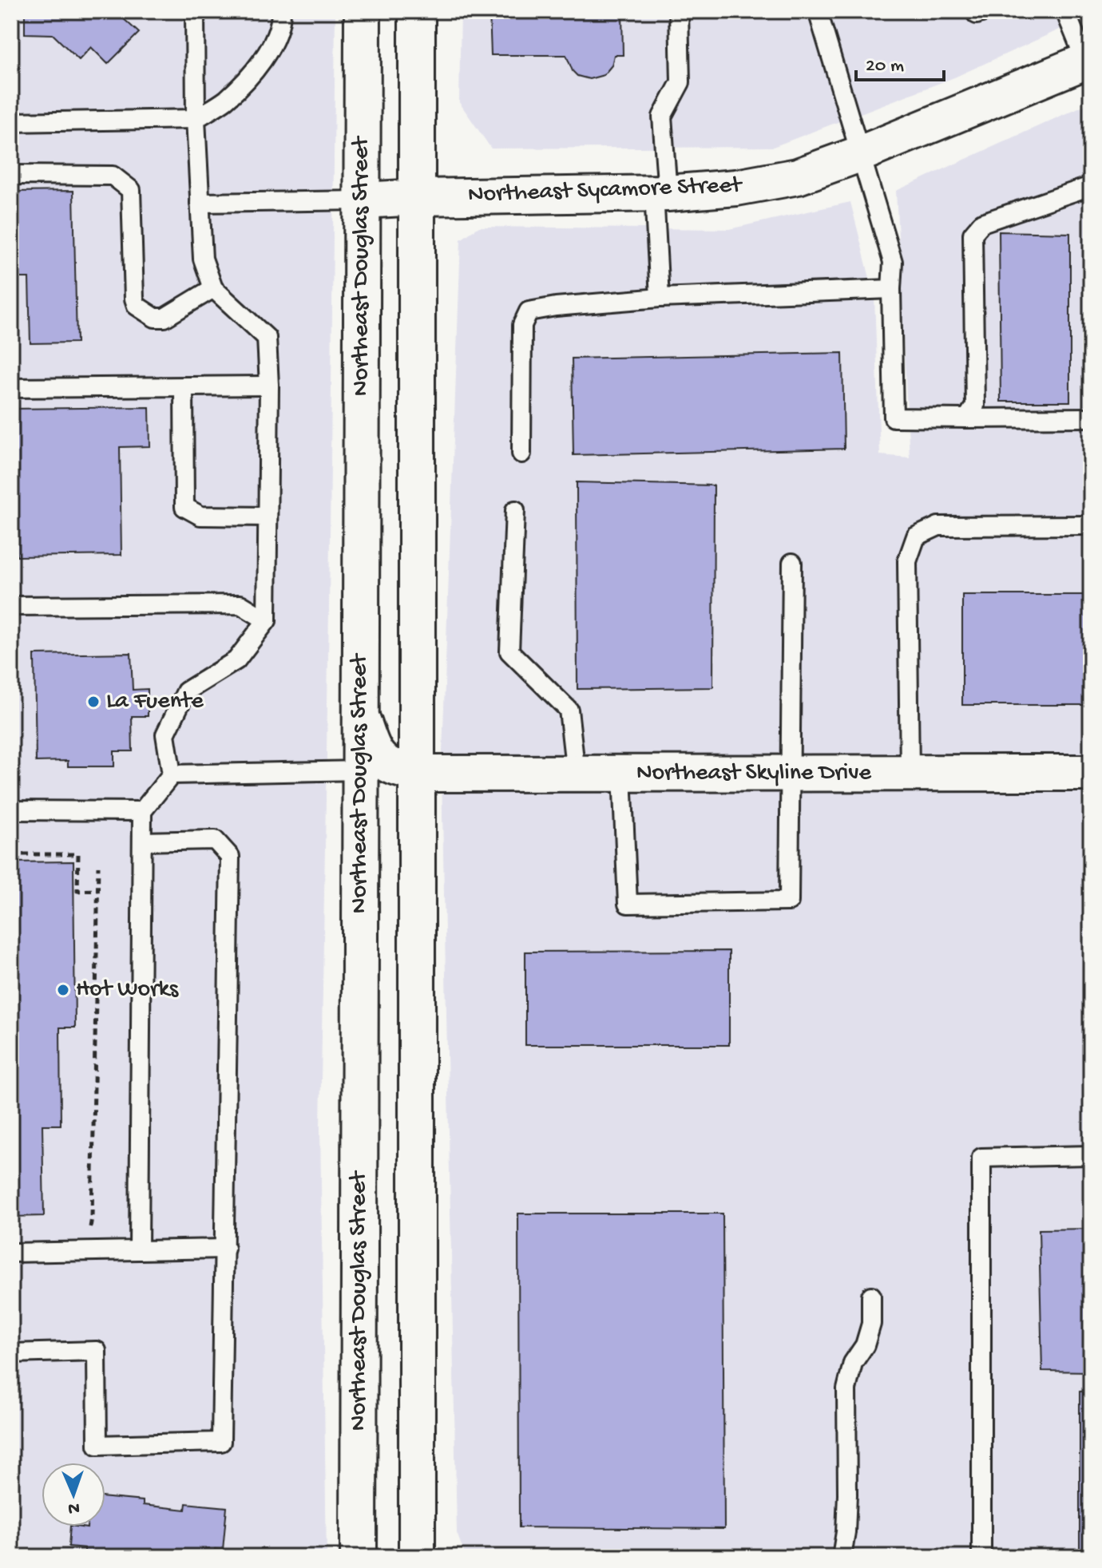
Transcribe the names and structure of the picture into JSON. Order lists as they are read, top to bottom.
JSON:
{
  "streets": {
    "main road": ["Northeast Sycamore Street", "Northeast Douglas Street", "Northeast Skyline Drive"]
  },
  "crossings": [
    ["Northeast Sycamore Street", "Northeast Douglas Street"],
    ["Northeast Douglas Street", "Northeast Skyline Drive"]
  ],
  "places": ["La Fuente", "Hot Works"],
  "scale_bar": "20 m",
  "north": "bottom"
}
